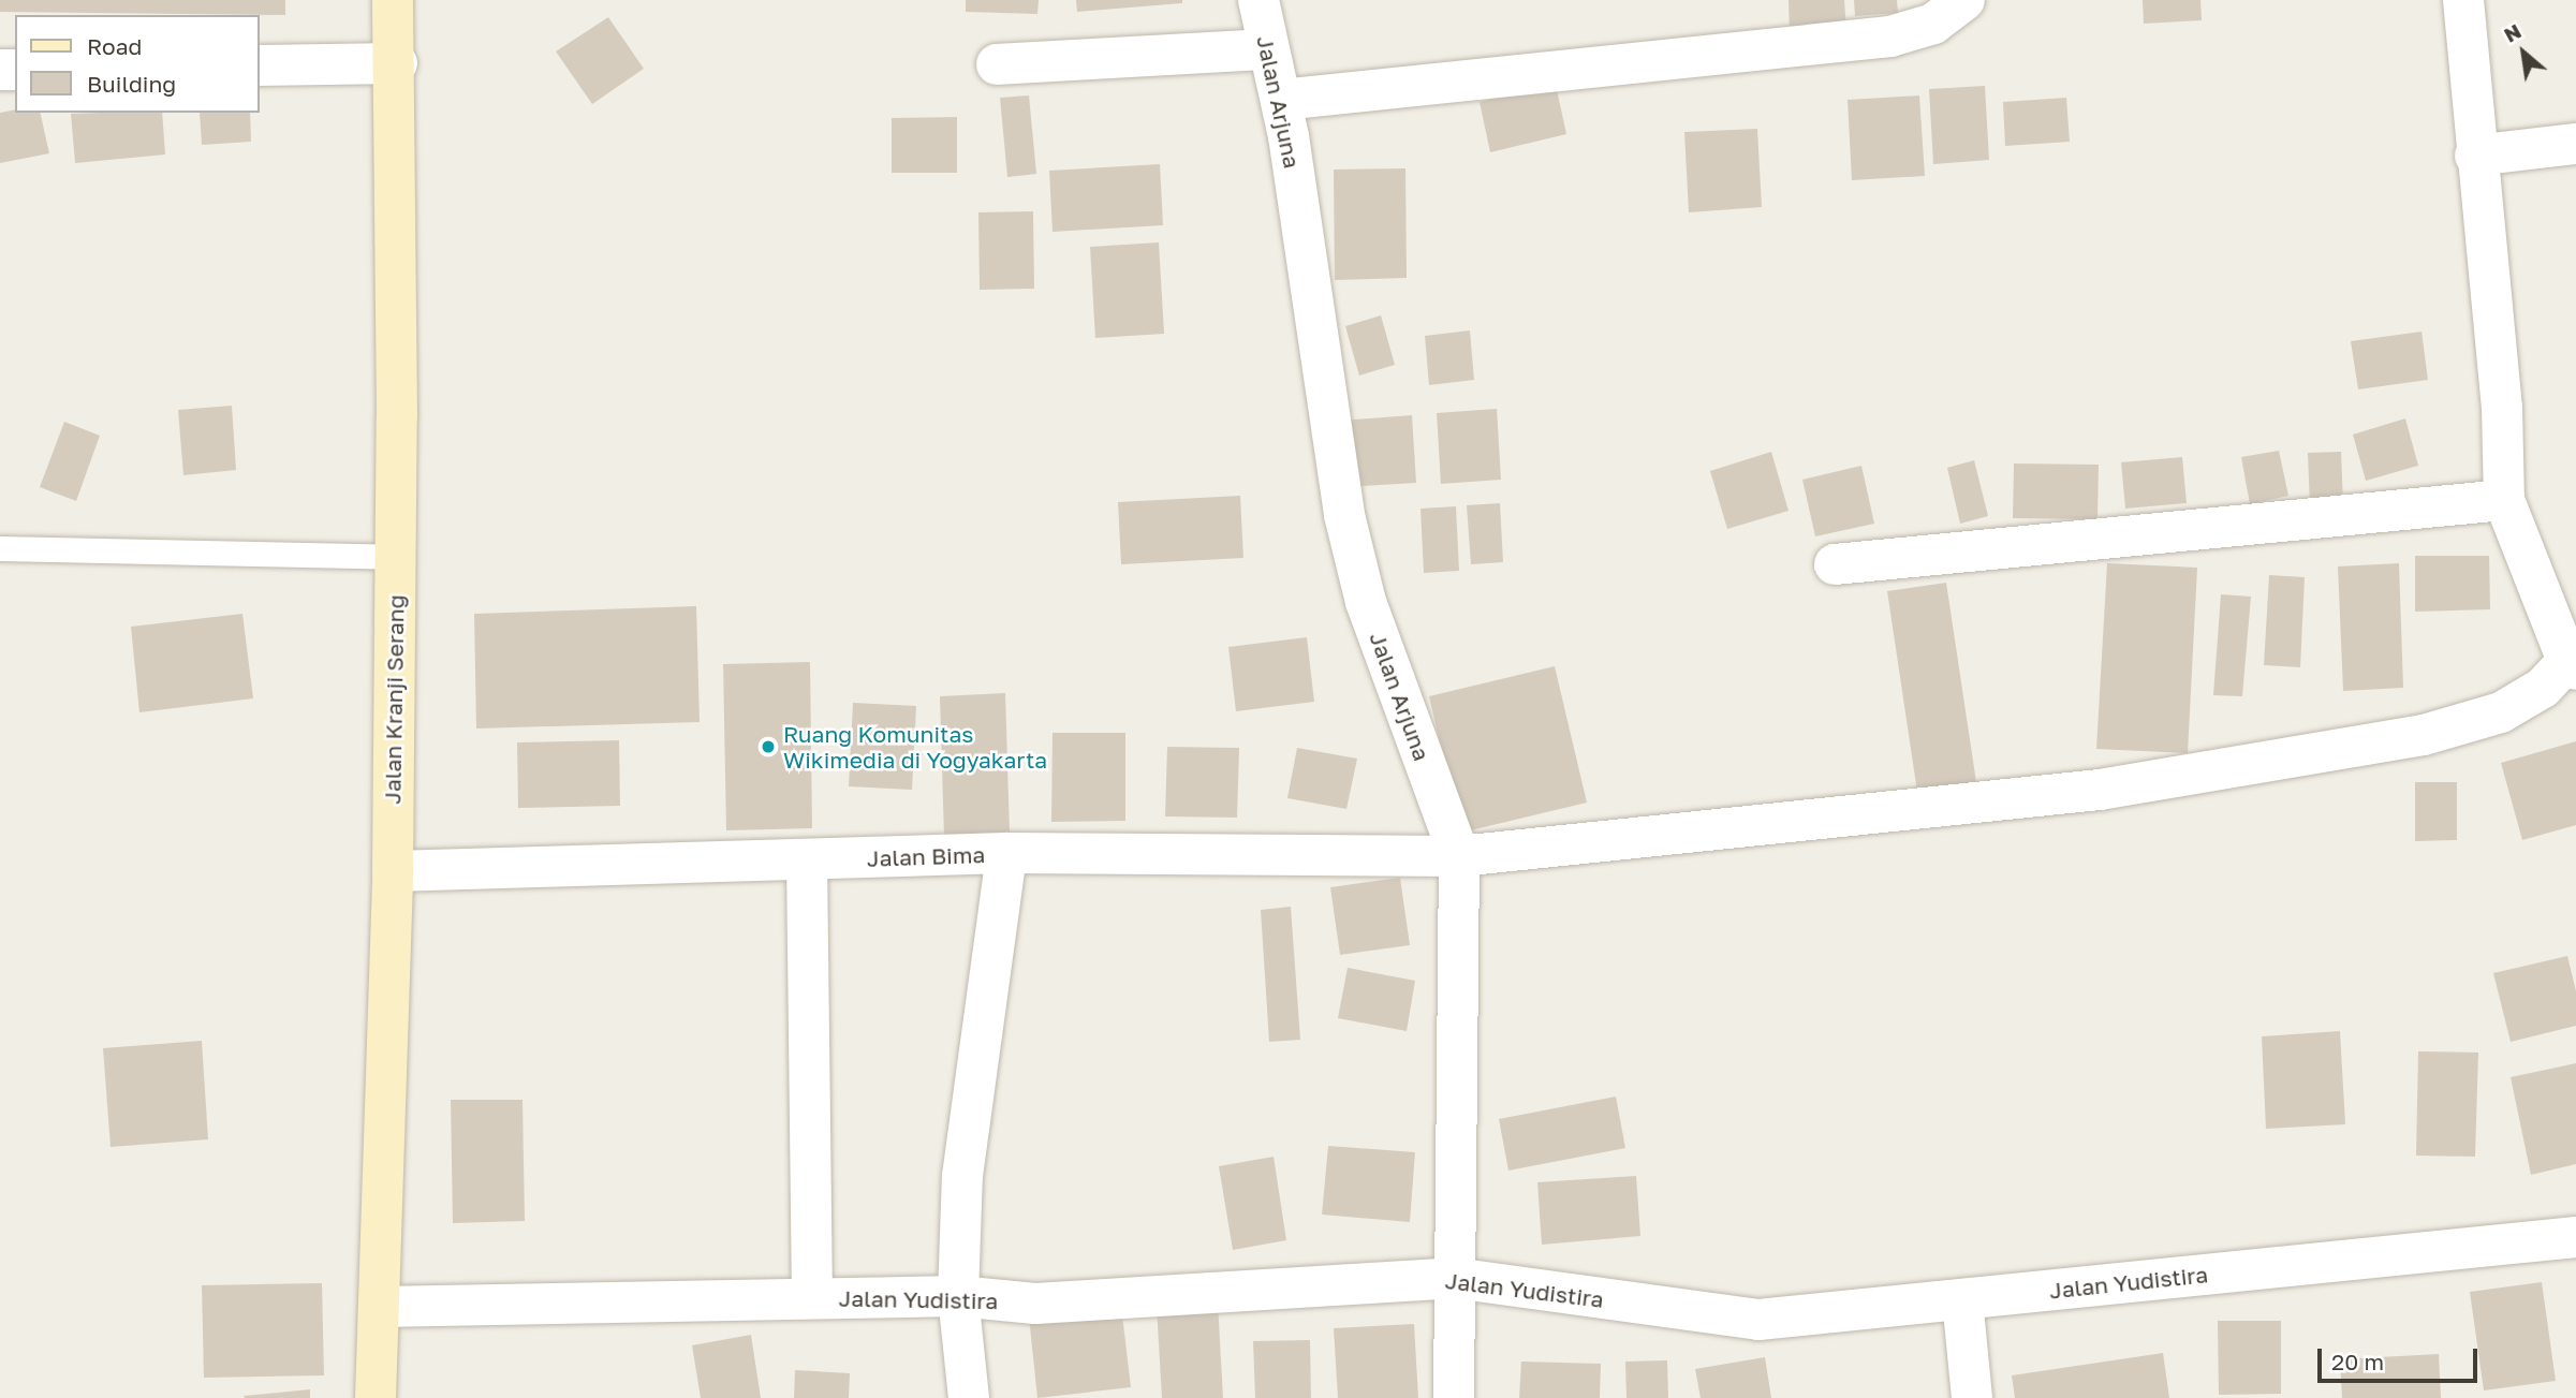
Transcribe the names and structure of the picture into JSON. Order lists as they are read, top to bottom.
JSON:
{
  "streets": {
    "main road": ["Jalan Kranji Serang"],
    "street": ["Jalan Arjuna", "Jalan Bima", "Jalan Yudistira"]
  },
  "crossings": [
    ["Jalan Arjuna", "Jalan Bima"],
    ["Jalan Arjuna", "Jalan Yudistira"],
    ["Jalan Kranji Serang", "Jalan Bima"],
    ["Jalan Kranji Serang", "Jalan Yudistira"]
  ],
  "places": ["Ruang Komunitas Wikimedia di Yogyakarta"],
  "legend": ["Road", "Building"],
  "scale_bar": "20 m",
  "north": "top left"
}
